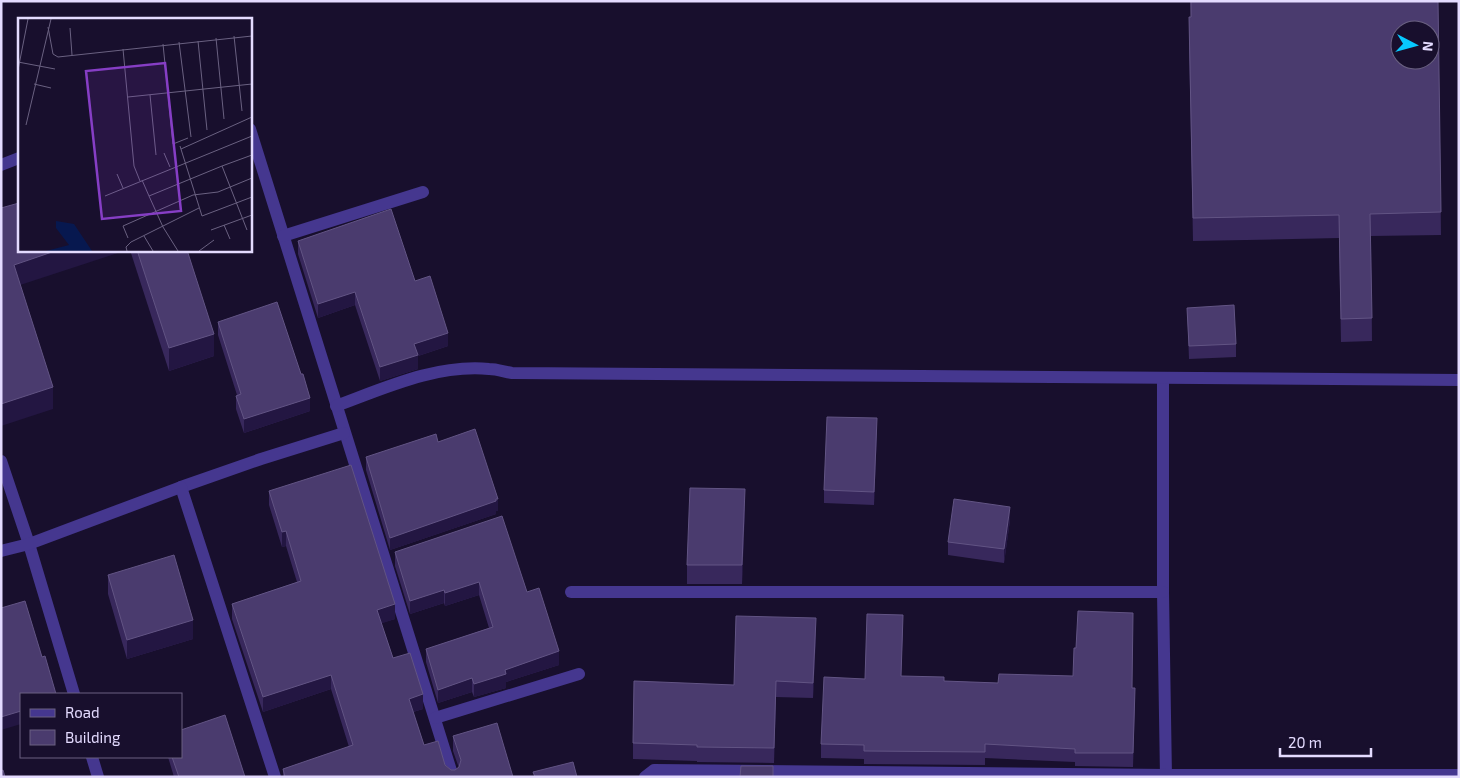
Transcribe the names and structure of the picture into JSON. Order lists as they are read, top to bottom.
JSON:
{
  "legend": ["Road", "Building"],
  "scale_bar": "20 m",
  "north": "right"
}
